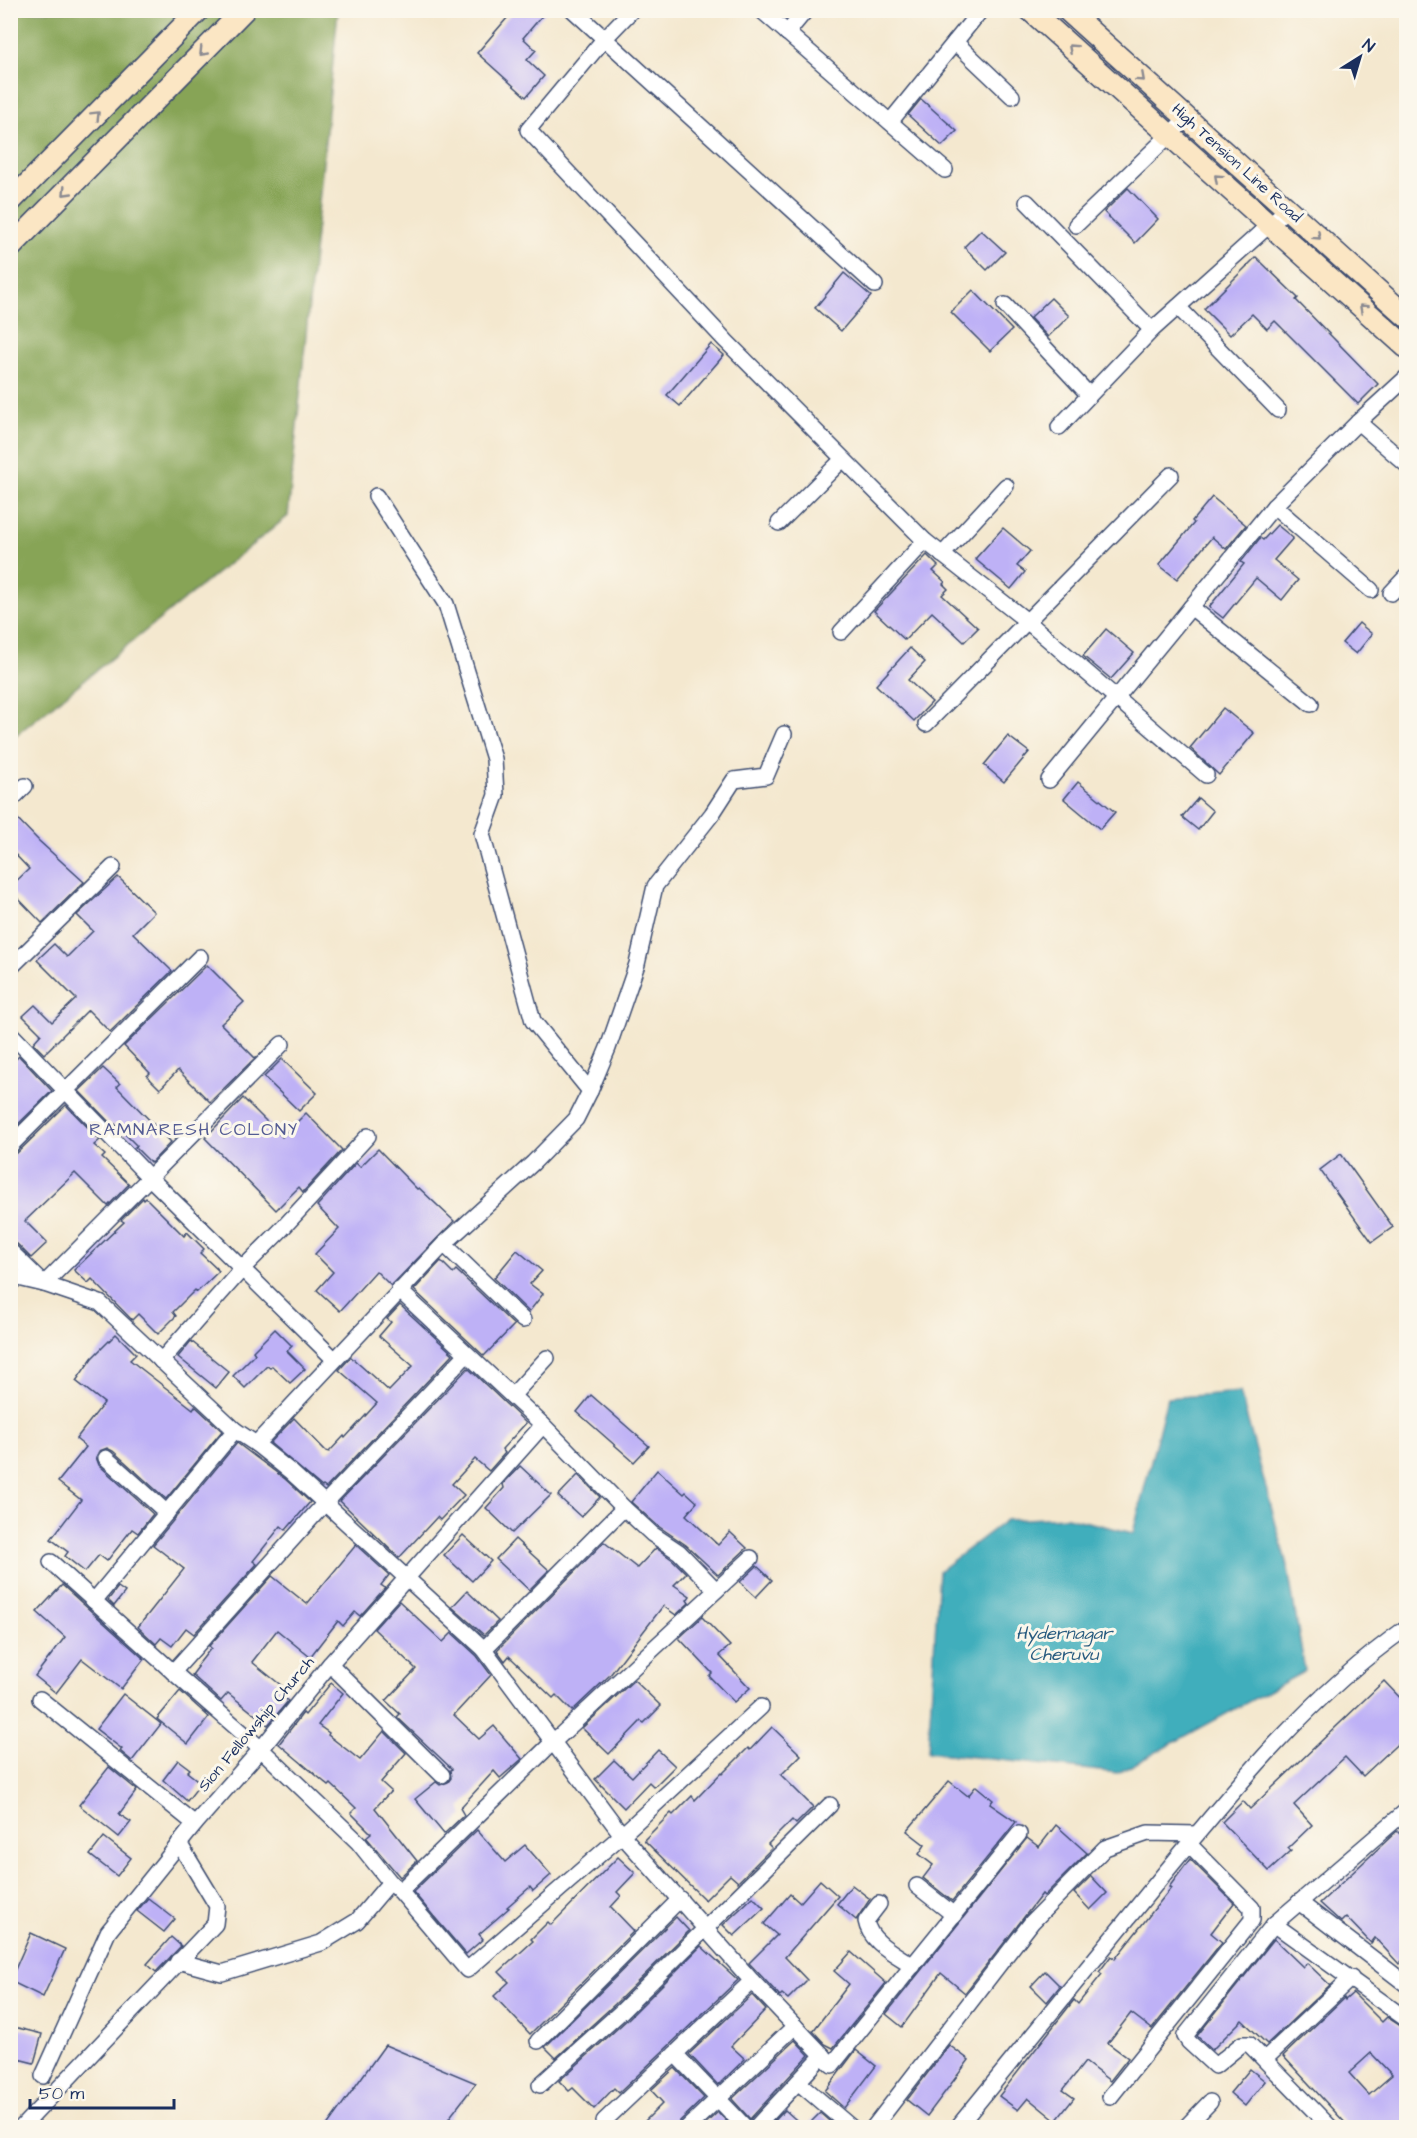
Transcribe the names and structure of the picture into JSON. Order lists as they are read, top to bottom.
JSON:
{
  "streets": {
    "main road": ["High Tension Line Road"],
    "street": ["Sion Fellowship Church"]
  },
  "districts": ["RAMNARESH COLONY"],
  "water": ["Hydernagar Cheruvu"],
  "scale_bar": "50 m",
  "north": "top right"
}
